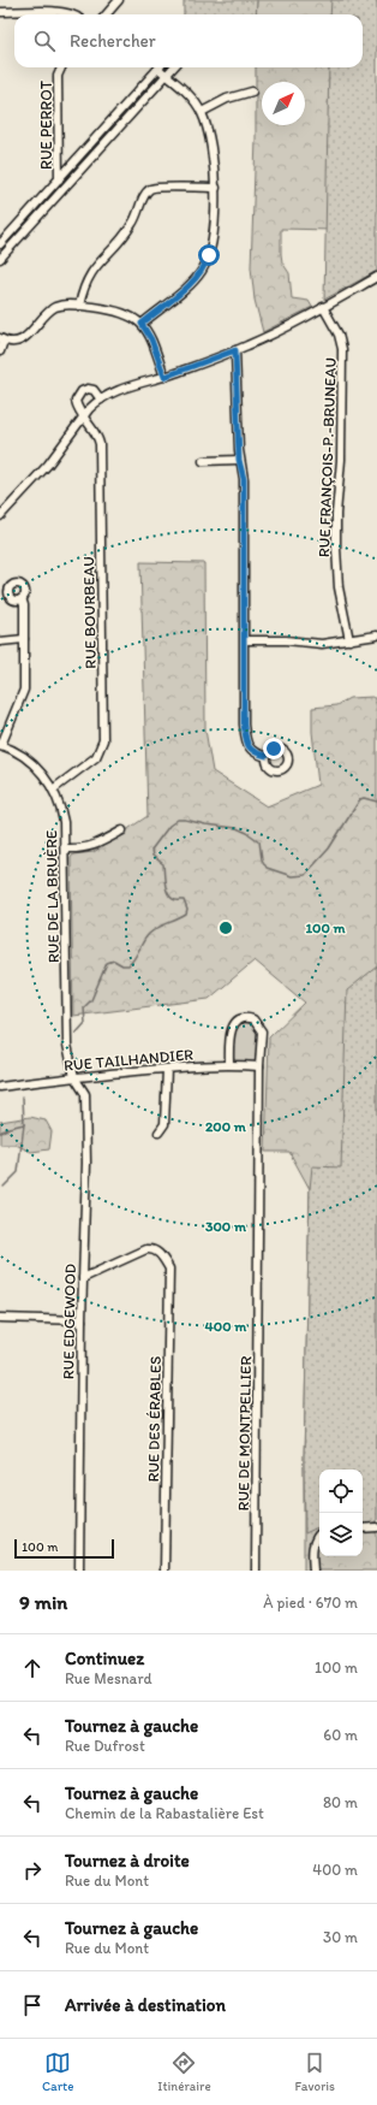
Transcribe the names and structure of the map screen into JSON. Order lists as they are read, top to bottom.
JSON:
{
  "streets": {
    "street": [
      "RUE PERROT",
      "RUE FRANÇOIS-P.-BRUNEAU",
      "RUE BOURBEAU",
      "RUE DE LA BRUÈRE",
      "RUE TAILHANDIER",
      "RUE EDGEWOOD",
      "RUE DES ÉRABLES",
      "RUE DE MONTPELLIER"
    ]
  },
  "crossings": [
    ["RUE BOURBEAU", "RUE DE LA BRUÈRE"],
    ["RUE DE LA BRUÈRE", "RUE TAILHANDIER"],
    ["RUE DE LA BRUÈRE", "RUE EDGEWOOD"],
    ["RUE TAILHANDIER", "RUE EDGEWOOD"],
    ["RUE TAILHANDIER", "RUE DE MONTPELLIER"],
    ["RUE EDGEWOOD", "RUE DES ÉRABLES"]
  ],
  "scale_bar": "100 m",
  "north": "top right",
  "page": {
    "search": "Rechercher",
    "scale": "100 m",
    "heading": ["9 min", "À pied · 670 m"],
    "list": [
      ["Continuez", "Rue Mesnard", "100 m"],
      ["Tournez à gauche", "Rue Dufrost", "60 m"],
      ["Tournez à gauche", "Chemin de la Rabastalière Est", "80 m"],
      ["Tournez à droite", "Rue du Mont", "400 m"],
      ["Tournez à gauche", "Rue du Mont", "30 m"],
      "Arrivée à destination"
    ],
    "nav": ["Carte", "Itinéraire", "Favoris"]
  },
  "rings": [
    "100 m",
    "200 m",
    "300 m",
    "400 m"
  ]
}
